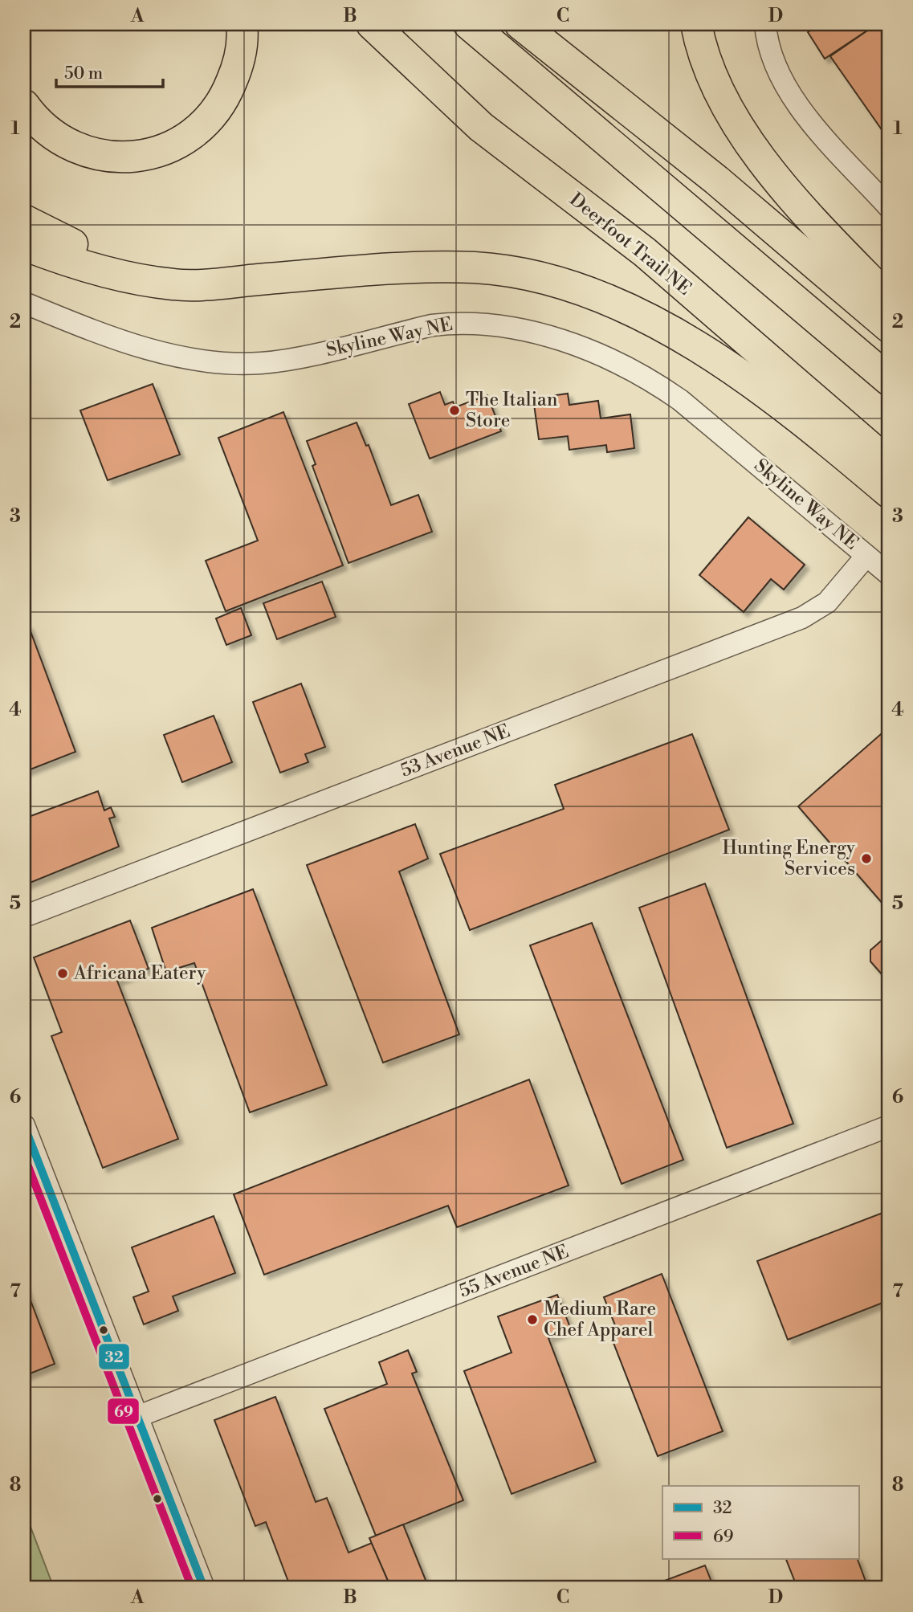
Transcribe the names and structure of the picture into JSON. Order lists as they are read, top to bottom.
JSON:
{
  "streets": {
    "highway": ["Deerfoot Trail NE"],
    "street": ["Skyline Way NE", "53 Avenue NE", "55 Avenue NE"]
  },
  "crossings": [
    ["Skyline Way NE", "53 Avenue NE"]
  ],
  "places": [
    "The Italian Store",
    "Hunting Energy Services",
    "Africana Eatery",
    "Medium Rare Chef Apparel"
  ],
  "lines": ["transit line 32", "transit line 69"],
  "legend": ["32", "69"],
  "scale_bar": "50 m",
  "grid": {
    "columns": [
      "A",
      "B",
      "C",
      "D"
    ],
    "rows": [
      "1",
      "2",
      "3",
      "4",
      "5",
      "6",
      "7",
      "8"
    ]
  }
}
